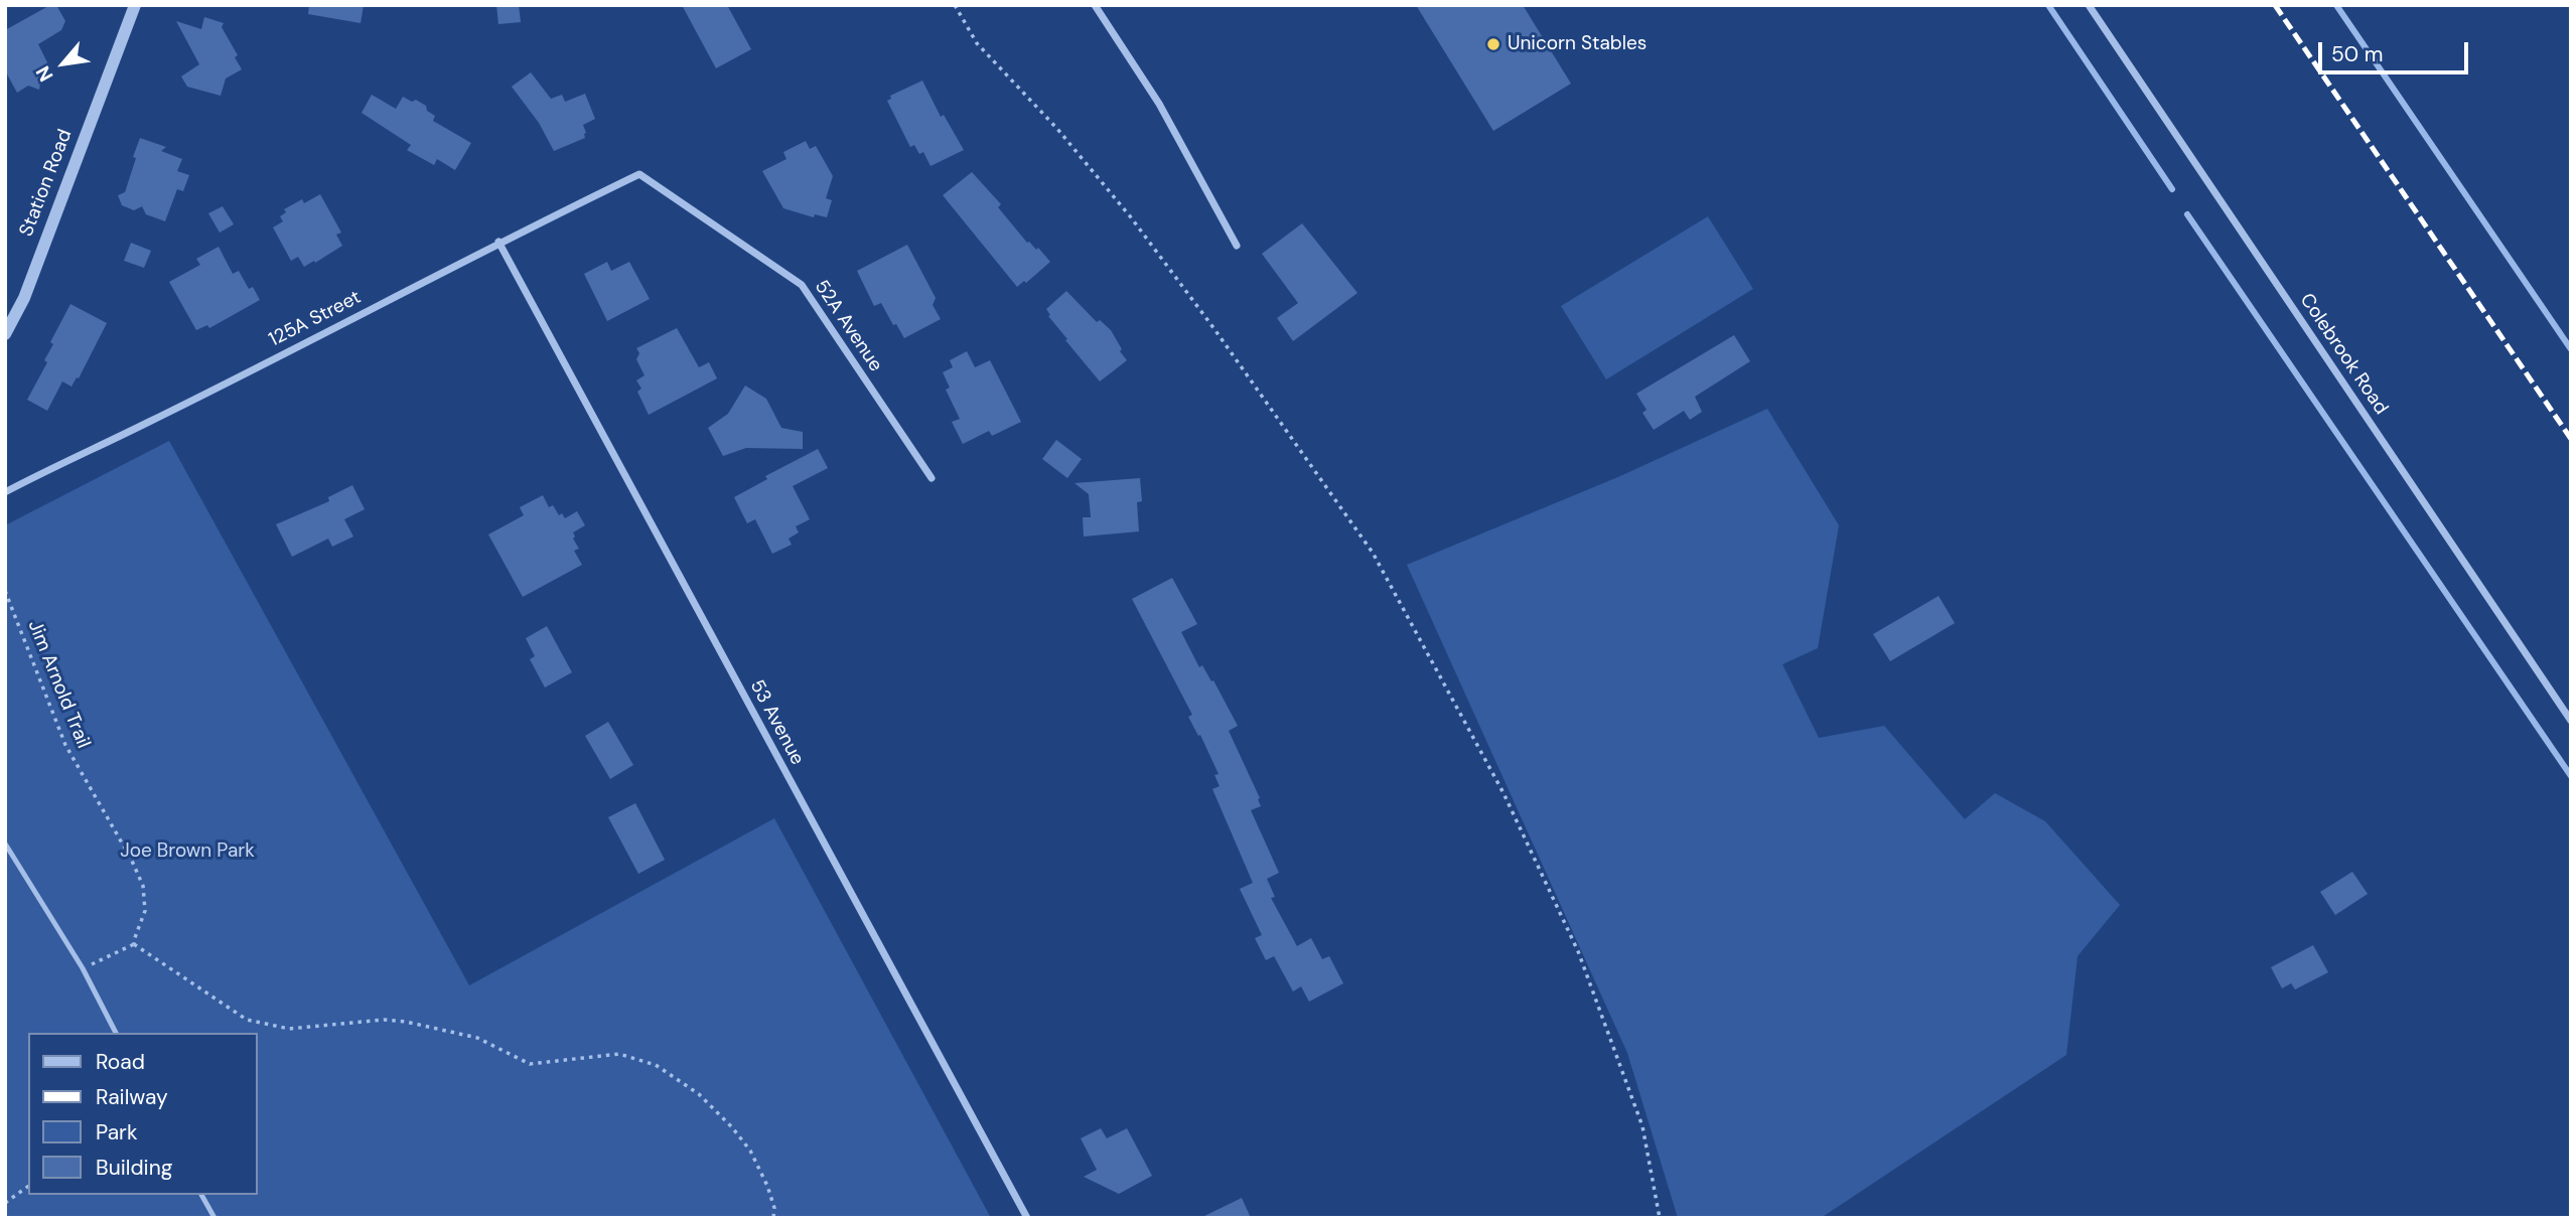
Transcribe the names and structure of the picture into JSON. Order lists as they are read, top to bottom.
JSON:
{
  "streets": {
    "street": [
      "Station Road",
      "125A Street",
      "52A Avenue",
      "Colebrook Road",
      "53 Avenue"
    ],
    "path": ["Jim Arnold Trail"]
  },
  "crossings": [
    ["125A Street", "52A Avenue"],
    ["125A Street", "53 Avenue"]
  ],
  "parks": ["Joe Brown Park"],
  "places": ["Unicorn Stables"],
  "legend": [
    "Road",
    "Railway",
    "Park",
    "Building"
  ],
  "scale_bar": "50 m",
  "north": "bottom left"
}
